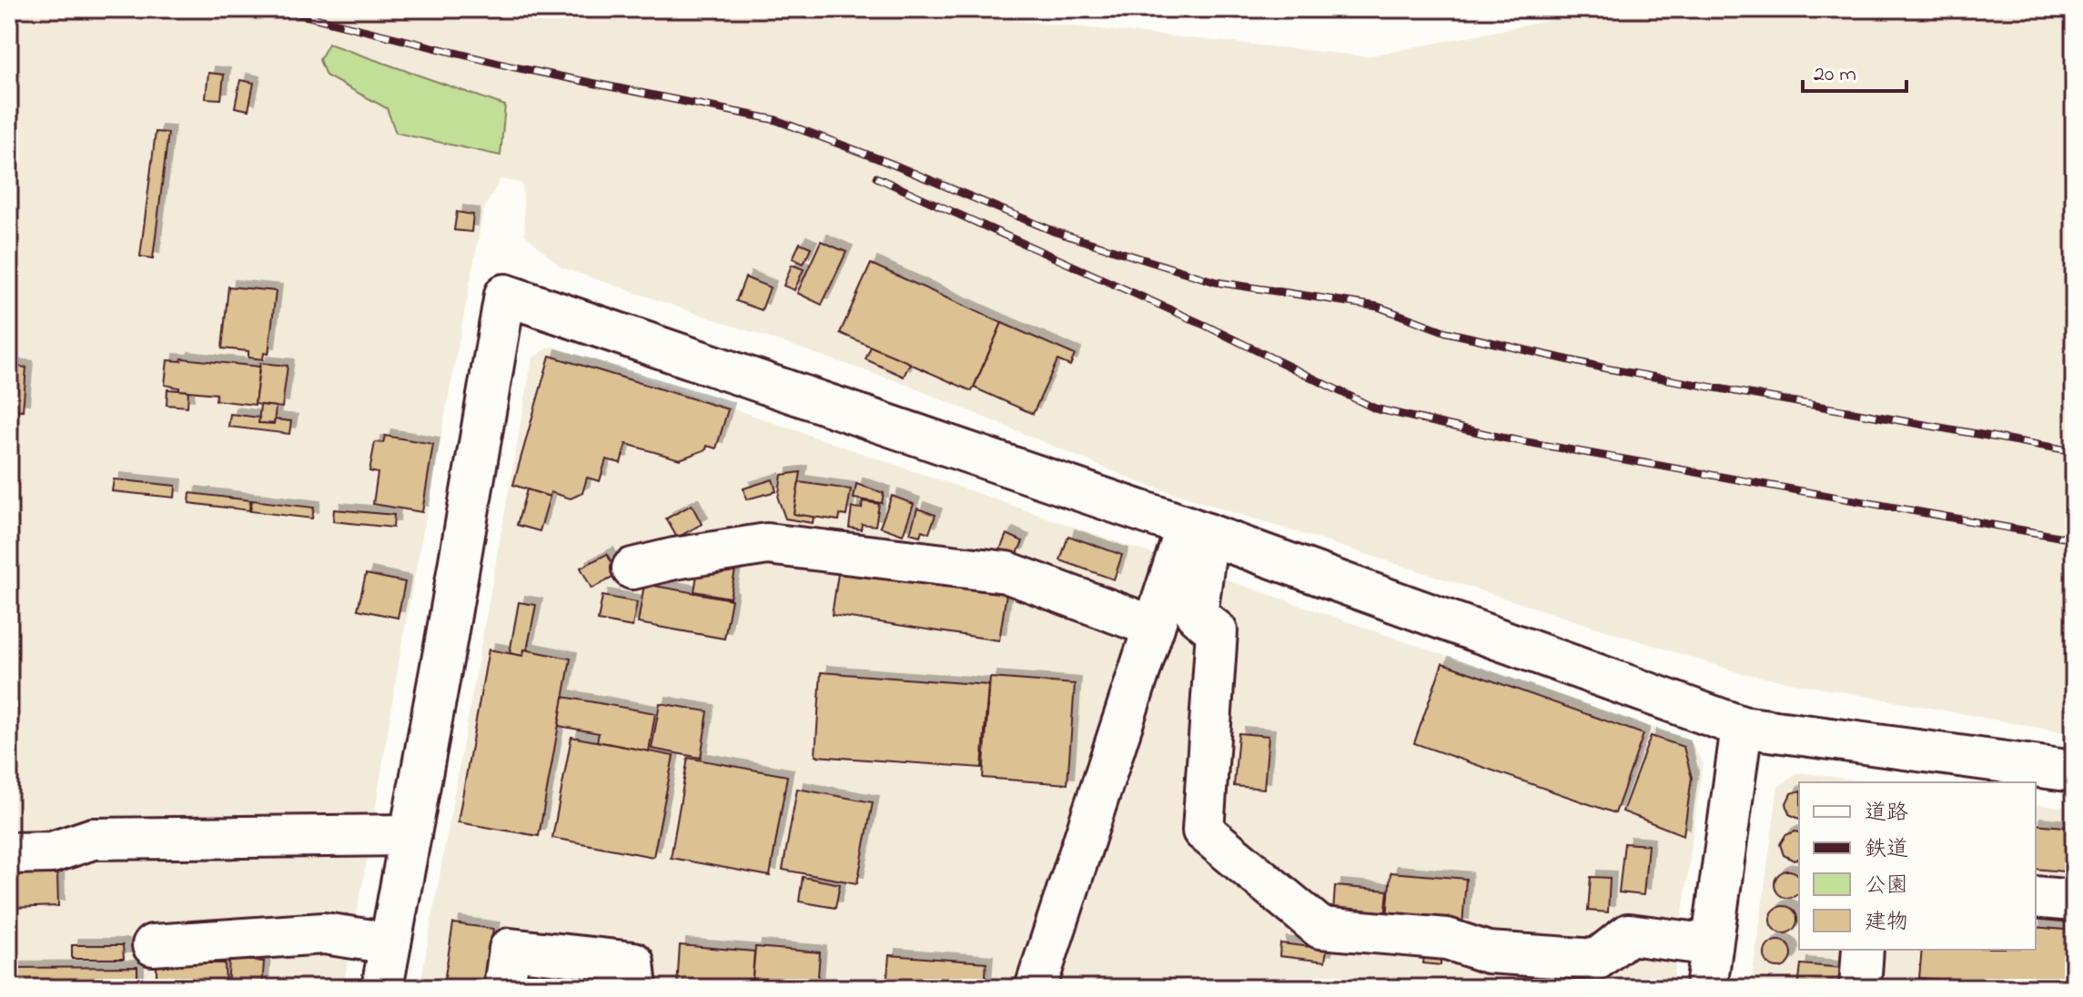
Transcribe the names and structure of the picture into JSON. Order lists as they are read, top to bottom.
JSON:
{
  "legend": [
    "道路",
    "鉄道",
    "公園",
    "建物"
  ],
  "scale_bar": "20 m"
}
